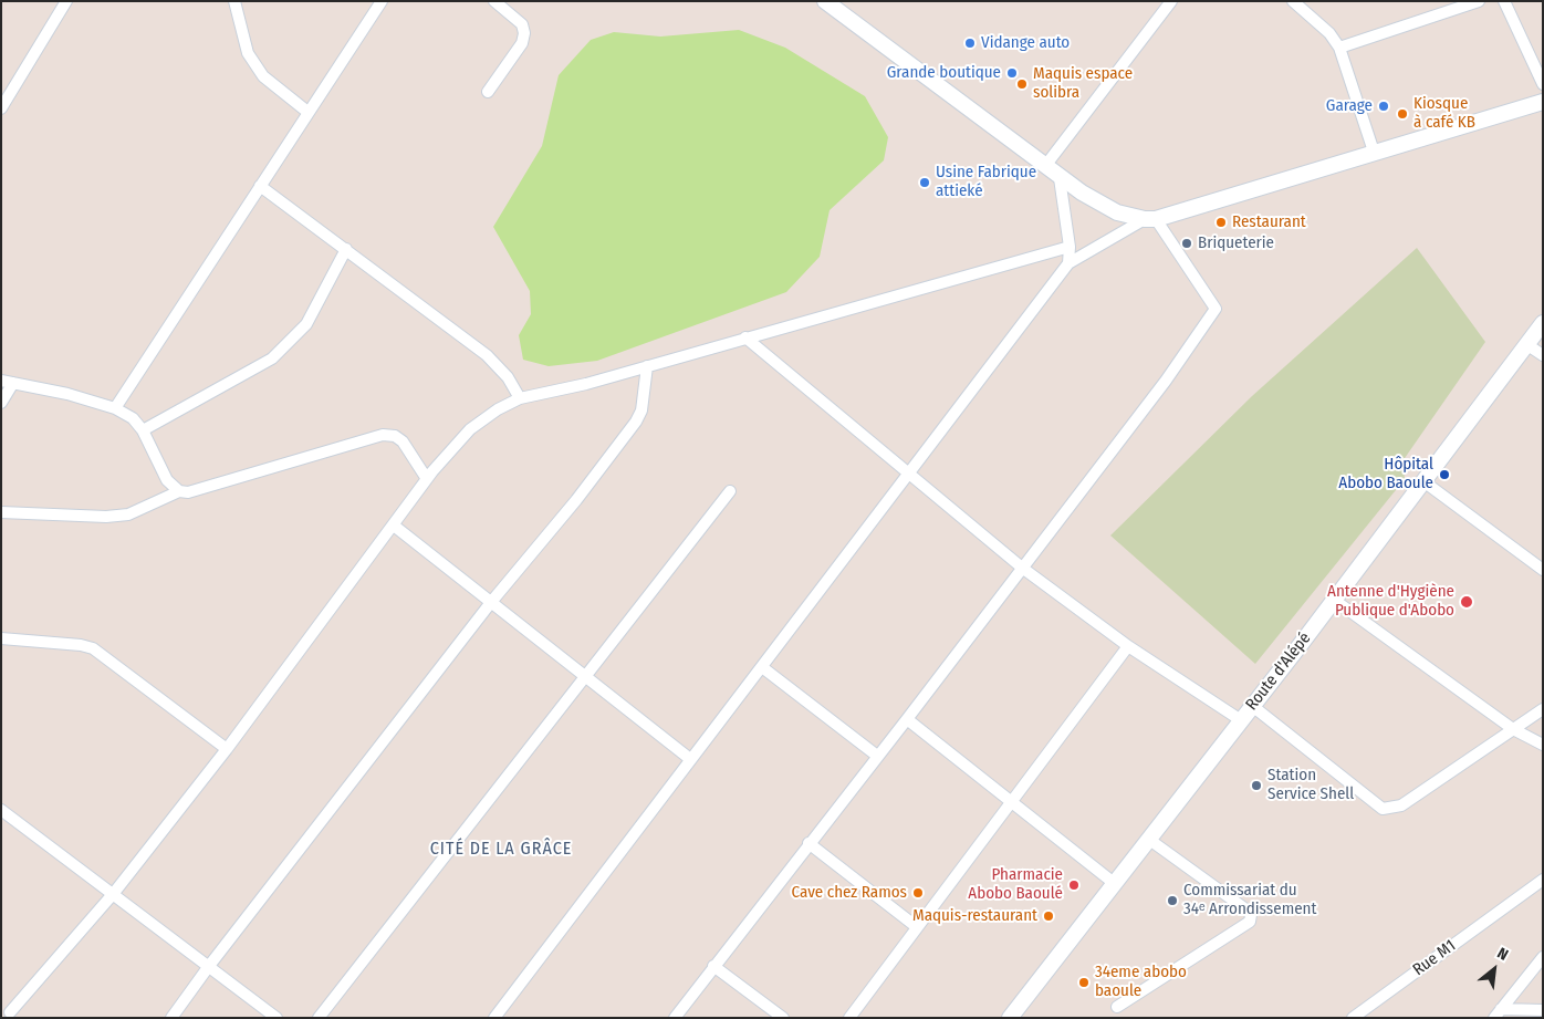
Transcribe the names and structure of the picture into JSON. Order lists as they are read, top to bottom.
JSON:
{
  "streets": {
    "main road": ["Route d'Alépé"],
    "street": ["Rue M1"]
  },
  "districts": ["CITÉ DE LA GRÂCE"],
  "places": [
    "Vidange auto",
    "Grande boutique",
    "Maquis espace solibra",
    "Garage",
    "Kiosque à café KB",
    "Usine Fabrique attieké",
    "Restaurant",
    "Briqueterie",
    "Hôpital Abobo Baoule",
    "Antenne d'Hygiène Publique d'Abobo",
    "Station Service Shell",
    "Pharmacie Abobo Baoulé",
    "Cave chez Ramos",
    "Commissariat du 34ᵉ Arrondissement",
    "Maquis-restaurant",
    "34eme abobo baoule"
  ],
  "north": "top right"
}
